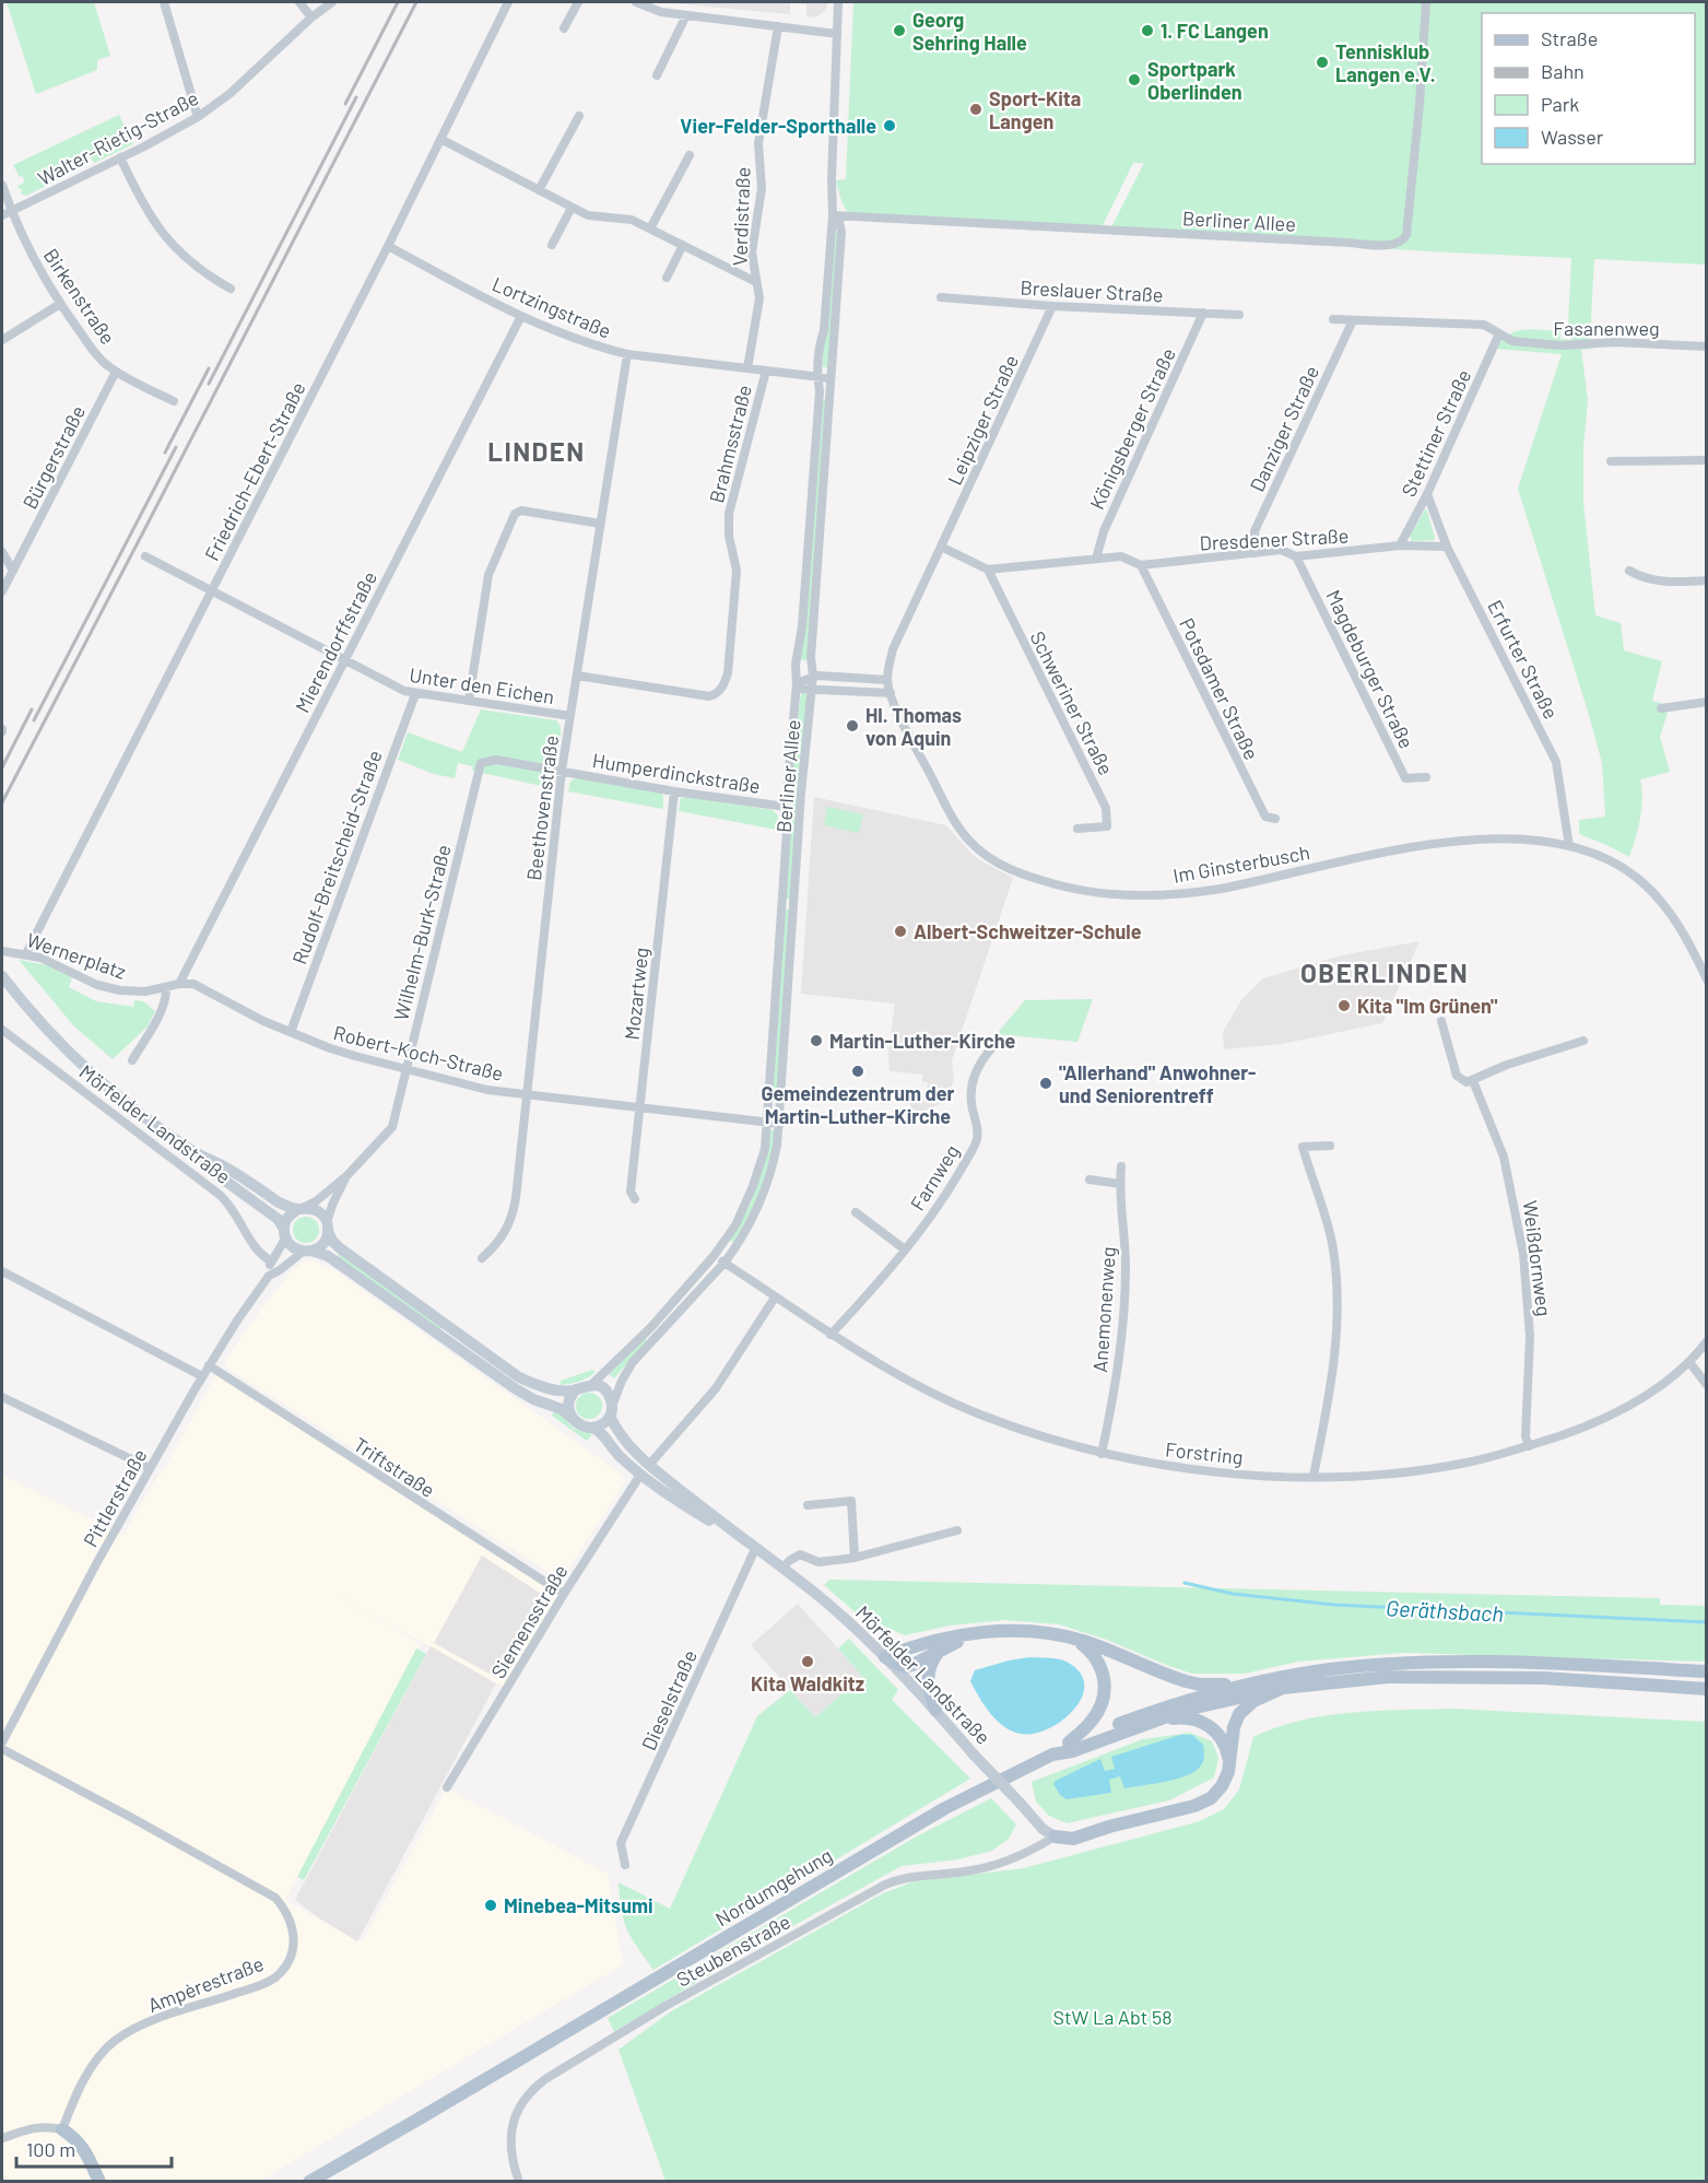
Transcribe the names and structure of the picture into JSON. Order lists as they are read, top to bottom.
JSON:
{
  "streets": {
    "main road": ["Mörfelder Landstraße", "Nordumgehung"],
    "street": [
      "Walter-Rietig-Straße",
      "Verdistraße",
      "Berliner Allee",
      "Breslauer Straße",
      "Birkenstraße",
      "Lortzingstraße",
      "Fasanenweg",
      "Leipziger Straße",
      "Königsberger Straße",
      "Danziger Straße",
      "Stettiner Straße",
      "Brahmsstraße",
      "Bürgerstraße",
      "Friedrich-Ebert-Straße",
      "Dresdener Straße",
      "Mierendorffstraße",
      "Erfurter Straße",
      "Magdeburger Straße",
      "Unter den Eichen",
      "Potsdamer Straße",
      "Schweriner Straße",
      "Humperdinckstraße",
      "Beethovenstraße",
      "Rudolf-Breitscheid-Straße",
      "Im Ginsterbusch",
      "Wilhelm-Burk-Straße",
      "Wernerplatz",
      "Mozartweg",
      "Robert-Koch-Straße",
      "Farnweg",
      "Weißdornweg",
      "Anemonenweg",
      "Forstring",
      "Triftstraße",
      "Pittlerstraße",
      "Siemensstraße",
      "Dieselstraße",
      "Steubenstraße",
      "Ampèrestraße"
    ]
  },
  "crossings": [
    ["Walter-Rietig-Straße", "Birkenstraße"],
    ["Verdistraße", "Lortzingstraße"],
    ["Berliner Allee", "Lortzingstraße"],
    ["Berliner Allee", "Humperdinckstraße"],
    ["Berliner Allee", "Robert-Koch-Straße"],
    ["Berliner Allee", "Mörfelder Landstraße"],
    ["Berliner Allee", "Forstring"],
    ["Breslauer Straße", "Leipziger Straße"],
    ["Breslauer Straße", "Königsberger Straße"],
    ["Birkenstraße", "Bürgerstraße"],
    ["Lortzingstraße", "Brahmsstraße"],
    ["Lortzingstraße", "Friedrich-Ebert-Straße"],
    ["Lortzingstraße", "Mierendorffstraße"],
    ["Lortzingstraße", "Beethovenstraße"],
    ["Fasanenweg", "Stettiner Straße"],
    ["Königsberger Straße", "Dresdener Straße"],
    ["Danziger Straße", "Dresdener Straße"],
    ["Stettiner Straße", "Dresdener Straße"],
    ["Stettiner Straße", "Erfurter Straße"],
    ["Brahmsstraße", "Beethovenstraße"],
    ["Friedrich-Ebert-Straße", "Unter den Eichen"],
    ["Friedrich-Ebert-Straße", "Wernerplatz"],
    ["Dresdener Straße", "Erfurter Straße"],
    ["Dresdener Straße", "Magdeburger Straße"],
    ["Dresdener Straße", "Potsdamer Straße"],
    ["Dresdener Straße", "Schweriner Straße"],
    ["Mierendorffstraße", "Unter den Eichen"],
    ["Mierendorffstraße", "Wernerplatz"],
    ["Mierendorffstraße", "Robert-Koch-Straße"],
    ["Erfurter Straße", "Im Ginsterbusch"],
    ["Unter den Eichen", "Beethovenstraße"],
    ["Unter den Eichen", "Rudolf-Breitscheid-Straße"],
    ["Humperdinckstraße", "Beethovenstraße"],
    ["Humperdinckstraße", "Wilhelm-Burk-Straße"],
    ["Humperdinckstraße", "Mozartweg"],
    ["Beethovenstraße", "Wilhelm-Burk-Straße"],
    ["Beethovenstraße", "Robert-Koch-Straße"],
    ["Rudolf-Breitscheid-Straße", "Robert-Koch-Straße"],
    ["Wilhelm-Burk-Straße", "Robert-Koch-Straße"],
    ["Wilhelm-Burk-Straße", "Mörfelder Landstraße"],
    ["Wilhelm-Burk-Straße", "Pittlerstraße"],
    ["Wernerplatz", "Robert-Koch-Straße"],
    ["Mozartweg", "Robert-Koch-Straße"],
    ["Mörfelder Landstraße", "Pittlerstraße"],
    ["Mörfelder Landstraße", "Siemensstraße"],
    ["Mörfelder Landstraße", "Dieselstraße"],
    ["Mörfelder Landstraße", "Steubenstraße"],
    ["Farnweg", "Forstring"],
    ["Weißdornweg", "Forstring"],
    ["Anemonenweg", "Forstring"],
    ["Forstring", "Siemensstraße"],
    ["Triftstraße", "Pittlerstraße"],
    ["Triftstraße", "Siemensstraße"]
  ],
  "districts": ["LINDEN", "OBERLINDEN"],
  "water": ["Geräthsbach"],
  "parks": ["StW La Abt 58"],
  "places": [
    "Georg Sehring Halle",
    "1. FC Langen",
    "Tennisklub Langen e.V.",
    "Sportpark Oberlinden",
    "Sport-Kita Langen",
    "Vier-Felder-Sporthalle",
    "Hl. Thomas von Aquin",
    "Albert-Schweitzer-Schule",
    "Kita \"Im Grünen\"",
    "Martin-Luther-Kirche",
    "Gemeindezentrum der Martin-Luther-Kirche",
    "\"Allerhand\" Anwohner- und Seniorentreff",
    "Kita Waldkitz",
    "Minebea-Mitsumi"
  ],
  "legend": [
    "Straße",
    "Bahn",
    "Park",
    "Wasser"
  ],
  "scale_bar": "100 m"
}
